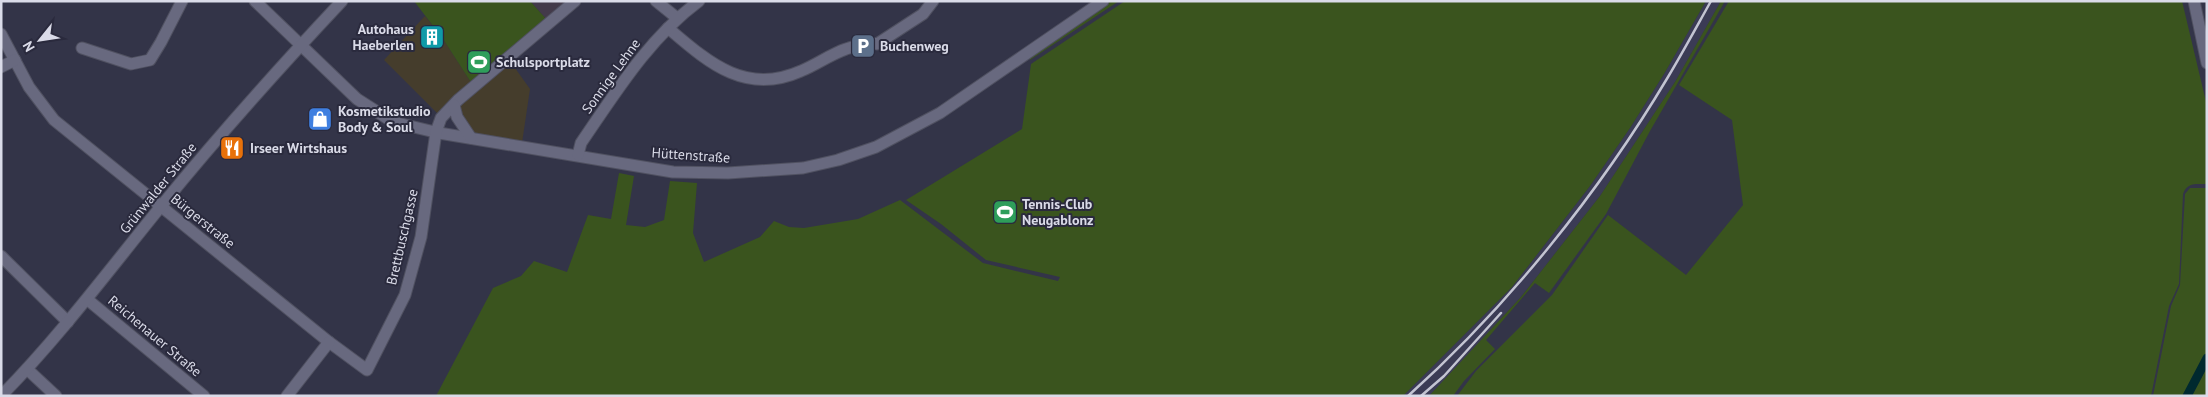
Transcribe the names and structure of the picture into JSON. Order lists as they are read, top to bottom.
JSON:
{
  "streets": {
    "street": [
      "Sonnige Lehne",
      "Hüttenstraße",
      "Grünwalder Straße",
      "Bürgerstraße",
      "Brettbuschgasse",
      "Reichenauer Straße"
    ]
  },
  "crossings": [
    ["Sonnige Lehne", "Hüttenstraße"],
    ["Hüttenstraße", "Grünwalder Straße"],
    ["Hüttenstraße", "Brettbuschgasse"],
    ["Grünwalder Straße", "Bürgerstraße"],
    ["Grünwalder Straße", "Reichenauer Straße"],
    ["Bürgerstraße", "Brettbuschgasse"]
  ],
  "places": {
    "building": ["Autohaus Haeberlen"],
    "parking": ["Buchenweg"],
    "sports": ["Schulsportplatz", "Tennis-Club Neugablonz"],
    "shop": ["Kosmetikstudio Body & Soul"],
    "restaurant": ["Irseer Wirtshaus"]
  },
  "north": "bottom left"
}
